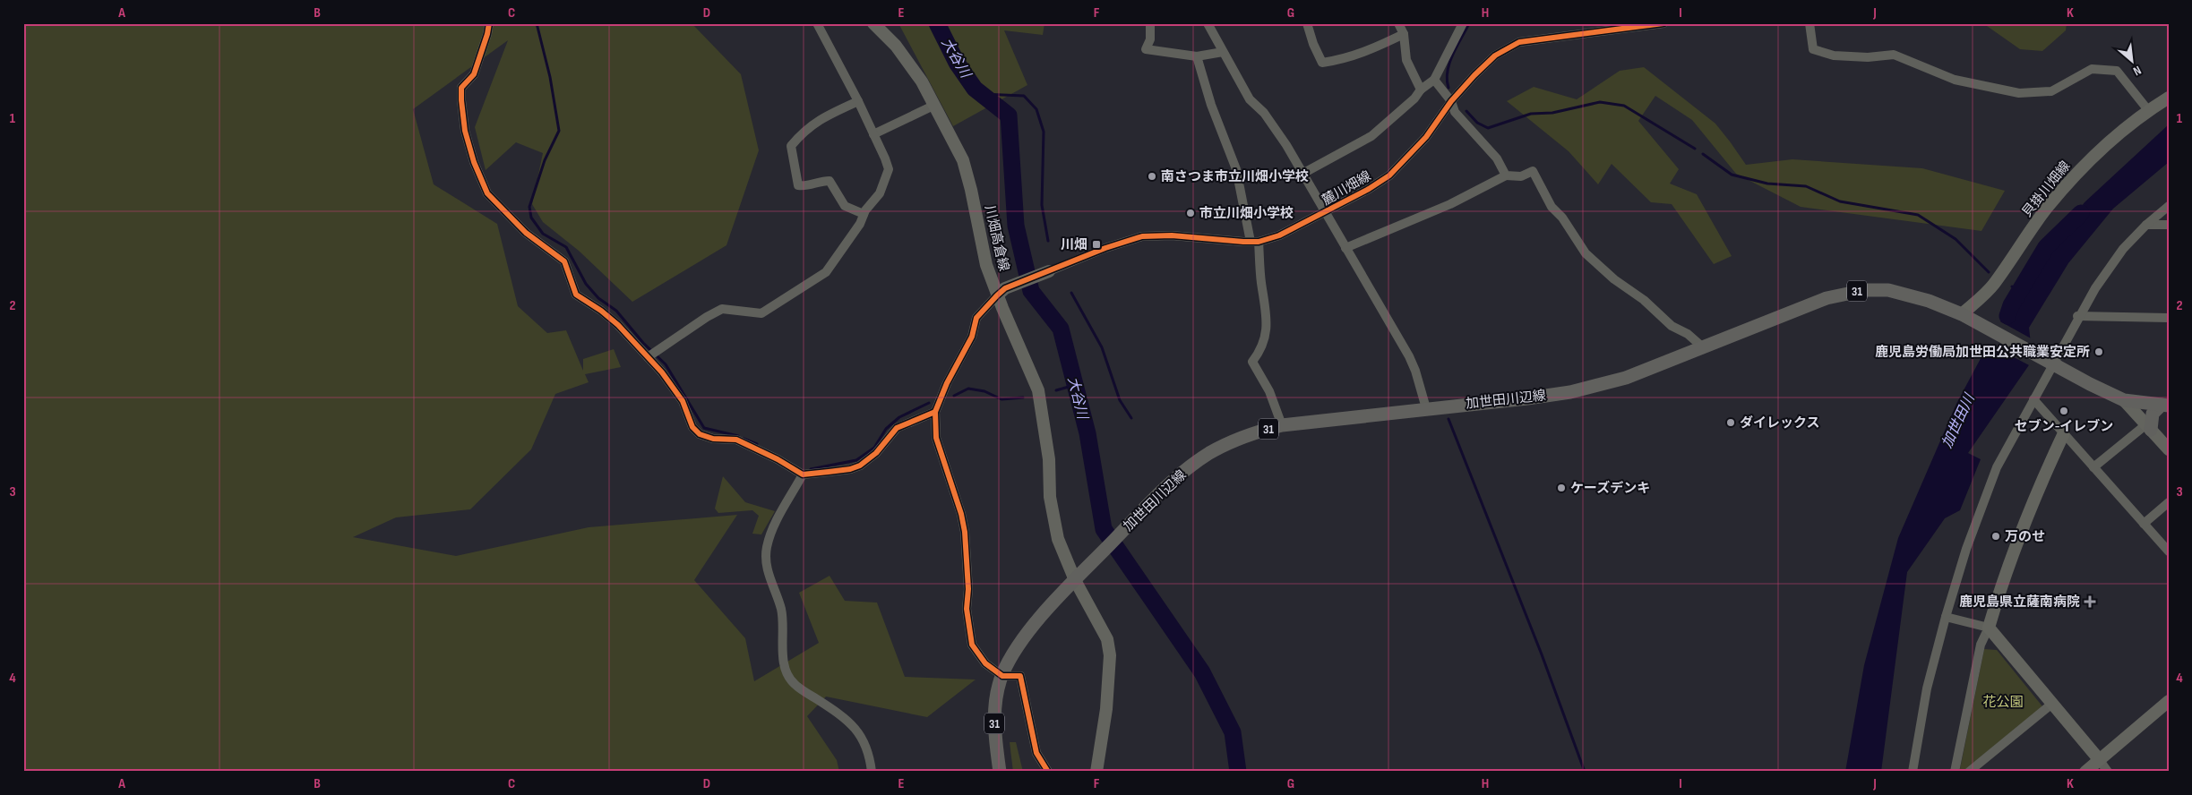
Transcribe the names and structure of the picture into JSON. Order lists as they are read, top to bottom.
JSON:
{
  "streets": {
    "main road": ["31", "加世田川辺線"],
    "street": ["麓川畑線", "貝掛川畑線", "川畑高倉線"]
  },
  "crossings": [
    ["麓川畑線", "川畑高倉線"],
    ["貝掛川畑線", "加世田川辺線"],
    ["川畑高倉線", "加世田川辺線"]
  ],
  "water": ["大谷川", "加世田川"],
  "parks": ["花公園"],
  "places": {
    "other": [
      "南さつま市立川畑小学校",
      "市立川畑小学校",
      "鹿児島労働局加世田公共職業安定所",
      "セブン-イレブン",
      "ダイレックス",
      "ケーズデンキ",
      "万のせ"
    ],
    "transit": ["川畑"],
    "health": ["鹿児島県立薩南病院"]
  },
  "north": "bottom right",
  "grid": {
    "columns": [
      "A",
      "B",
      "C",
      "D",
      "E",
      "F",
      "G",
      "H",
      "I",
      "J",
      "K"
    ],
    "rows": [
      "1",
      "2",
      "3",
      "4"
    ]
  }
}
